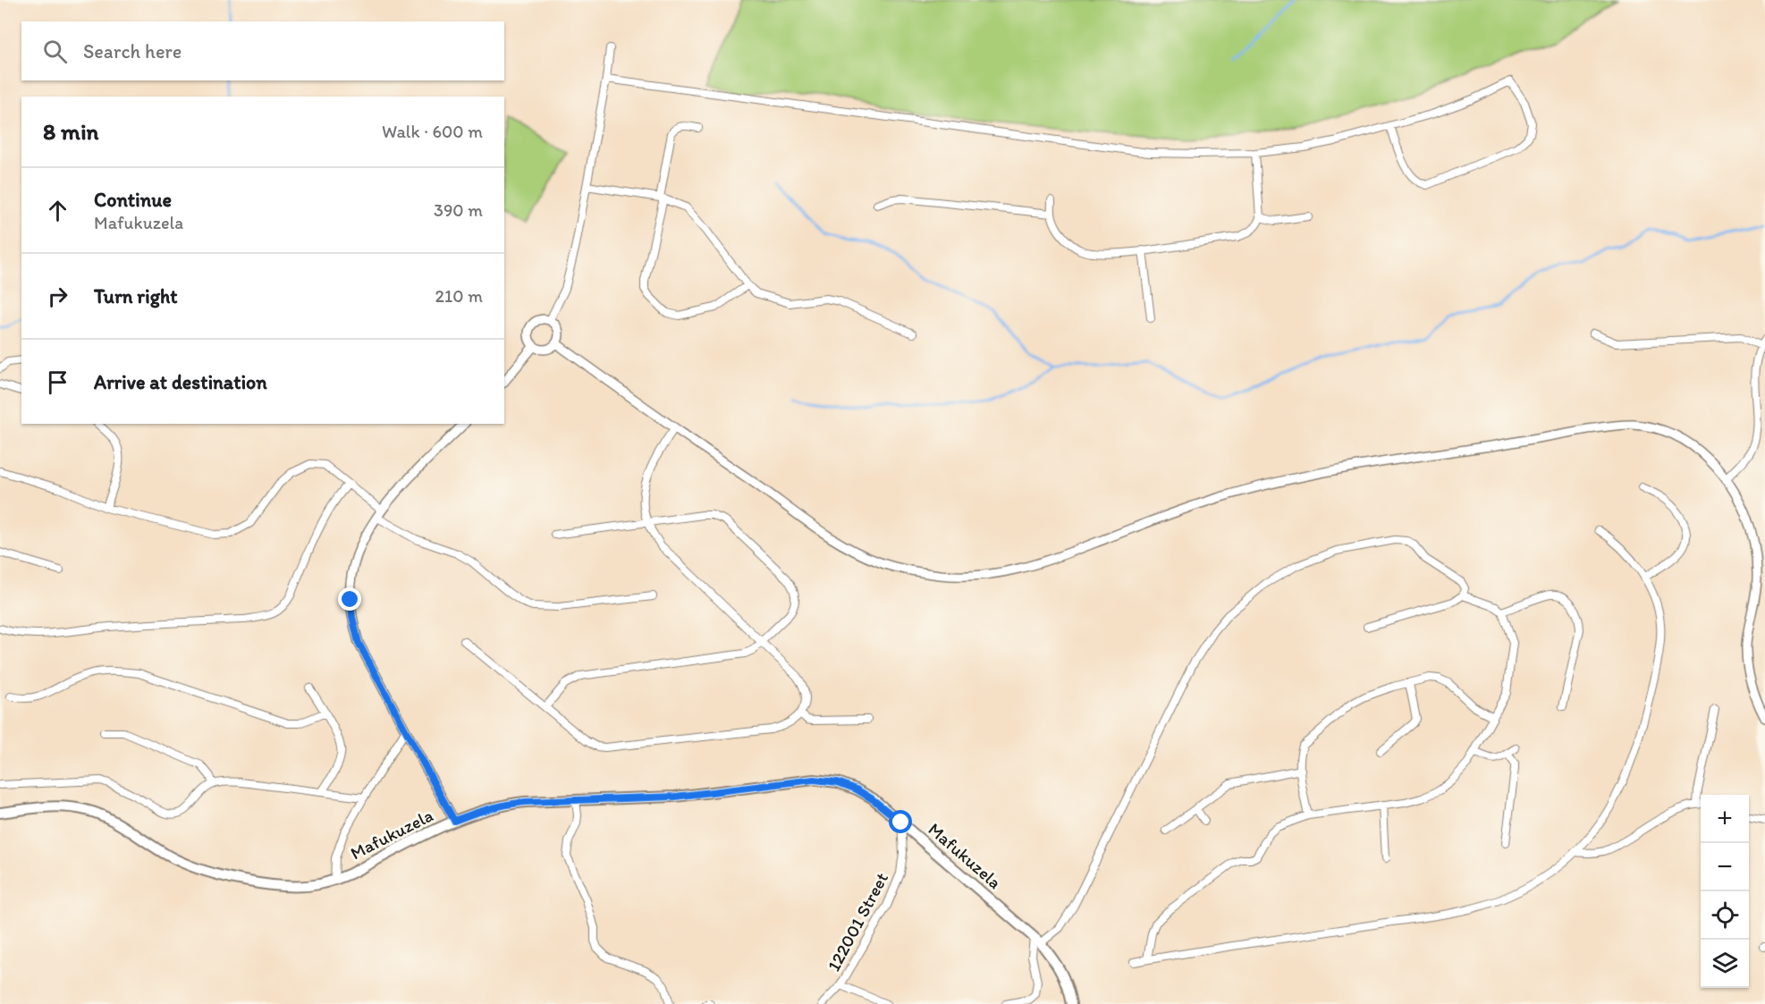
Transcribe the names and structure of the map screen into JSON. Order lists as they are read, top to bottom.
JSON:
{
  "streets": {
    "main road": ["Mafukuzela"],
    "street": ["122001 Street"]
  },
  "crossings": [
    ["Mafukuzela", "122001 Street"]
  ],
  "page": {
    "search": "Search here",
    "heading": ["8 min", "Walk · 600 m"],
    "list": [
      ["Continue", "Mafukuzela", "390 m"],
      ["Turn right", "210 m"],
      "Arrive at destination"
    ],
    "map_buttons": ["+", "−"]
  }
}
